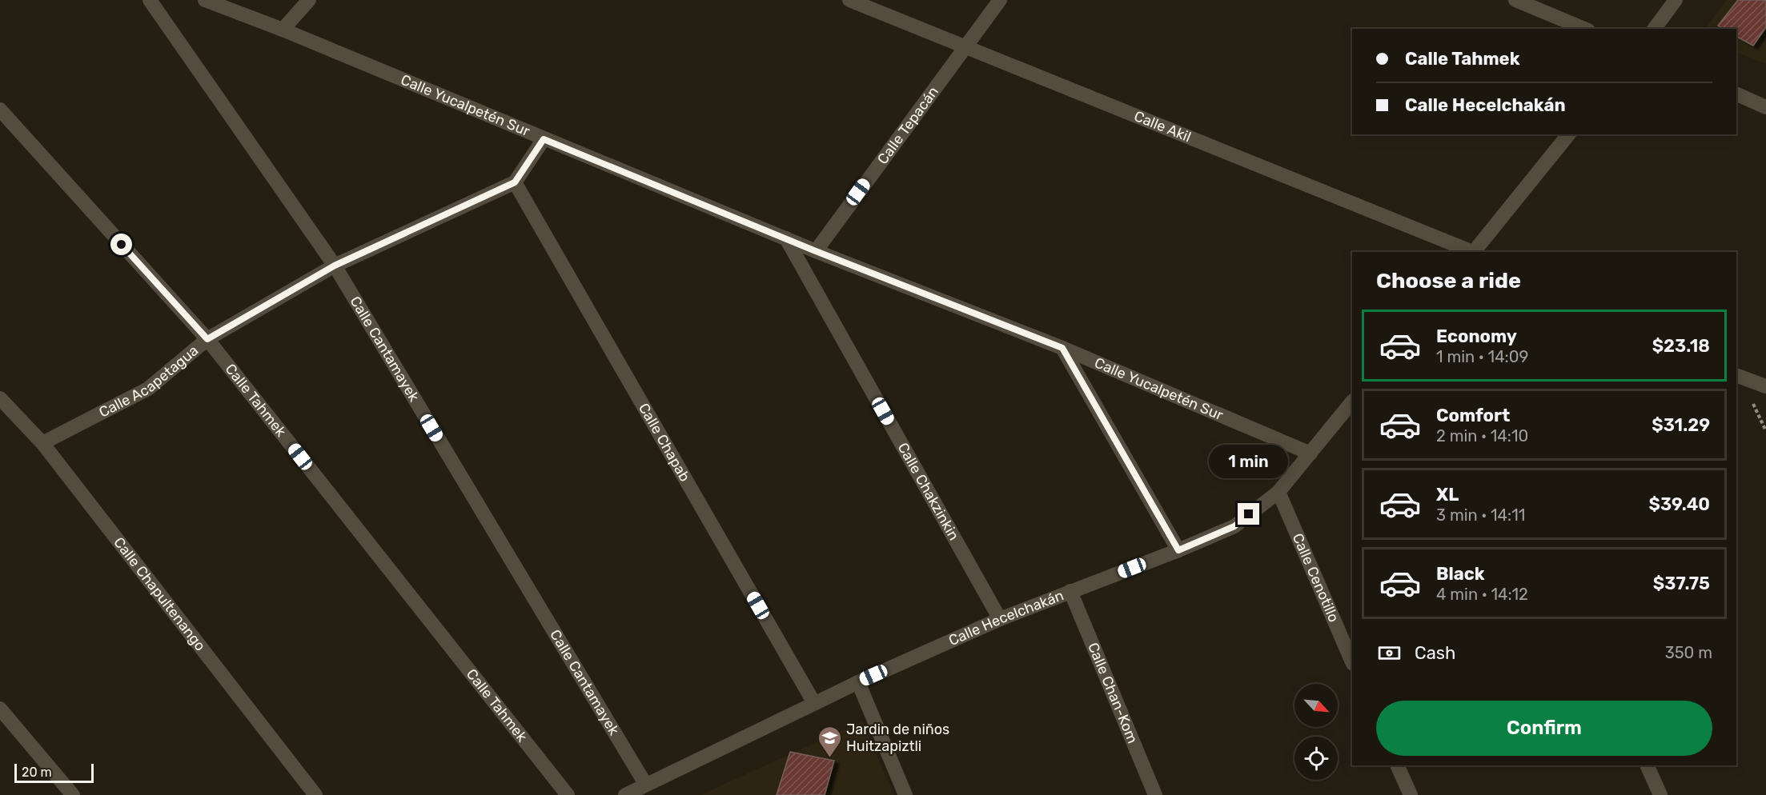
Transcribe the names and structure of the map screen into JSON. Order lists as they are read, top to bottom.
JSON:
{
  "streets": {
    "street": [
      "Calle Yucalpetén Sur",
      "Calle Tepacán",
      "Calle Akil",
      "Calle Cantamayek",
      "Calle Acapetagua",
      "Calle Tahmek",
      "Calle Chapab",
      "Calle Chakzinkin",
      "Calle Cenotillo",
      "Calle Chapultenango",
      "Calle Hecelchakán",
      "Calle Chan-Kom"
    ]
  },
  "crossings": [
    ["Calle Yucalpetén Sur", "Calle Tepacán"],
    ["Calle Yucalpetén Sur", "Calle Chakzinkin"],
    ["Calle Yucalpetén Sur", "Calle Hecelchakán"],
    ["Calle Tepacán", "Calle Akil"],
    ["Calle Cantamayek", "Calle Acapetagua"],
    ["Calle Cantamayek", "Calle Hecelchakán"],
    ["Calle Acapetagua", "Calle Tahmek"],
    ["Calle Acapetagua", "Calle Chapab"],
    ["Calle Acapetagua", "Calle Chapultenango"],
    ["Calle Chapab", "Calle Hecelchakán"],
    ["Calle Chakzinkin", "Calle Hecelchakán"],
    ["Calle Cenotillo", "Calle Hecelchakán"],
    ["Calle Hecelchakán", "Calle Chan-Kom"]
  ],
  "places": {
    "school or university": ["Jardin de niños Huitzapiztli"]
  },
  "scale_bar": "20 m",
  "north": "bottom right",
  "page": {
    "banner": ["Calle Tahmek", "Calle Hecelchakán"],
    "heading": "Choose a ride",
    "list": [
      {
        "name": "Economy",
        "note": "1 min · 14:09",
        "value": "$23.18"
      },
      {
        "name": "Comfort",
        "note": "2 min · 14:10",
        "value": "$31.29"
      },
      {
        "name": "XL",
        "note": "3 min · 14:11",
        "value": "$39.40"
      },
      {
        "name": "Black",
        "note": "4 min · 14:12",
        "value": "$37.75"
      }
    ],
    "bubble": "1 min",
    "pay": ["Cash", "350 m"],
    "buttons": "Confirm",
    "scale": "20 m"
  }
}
